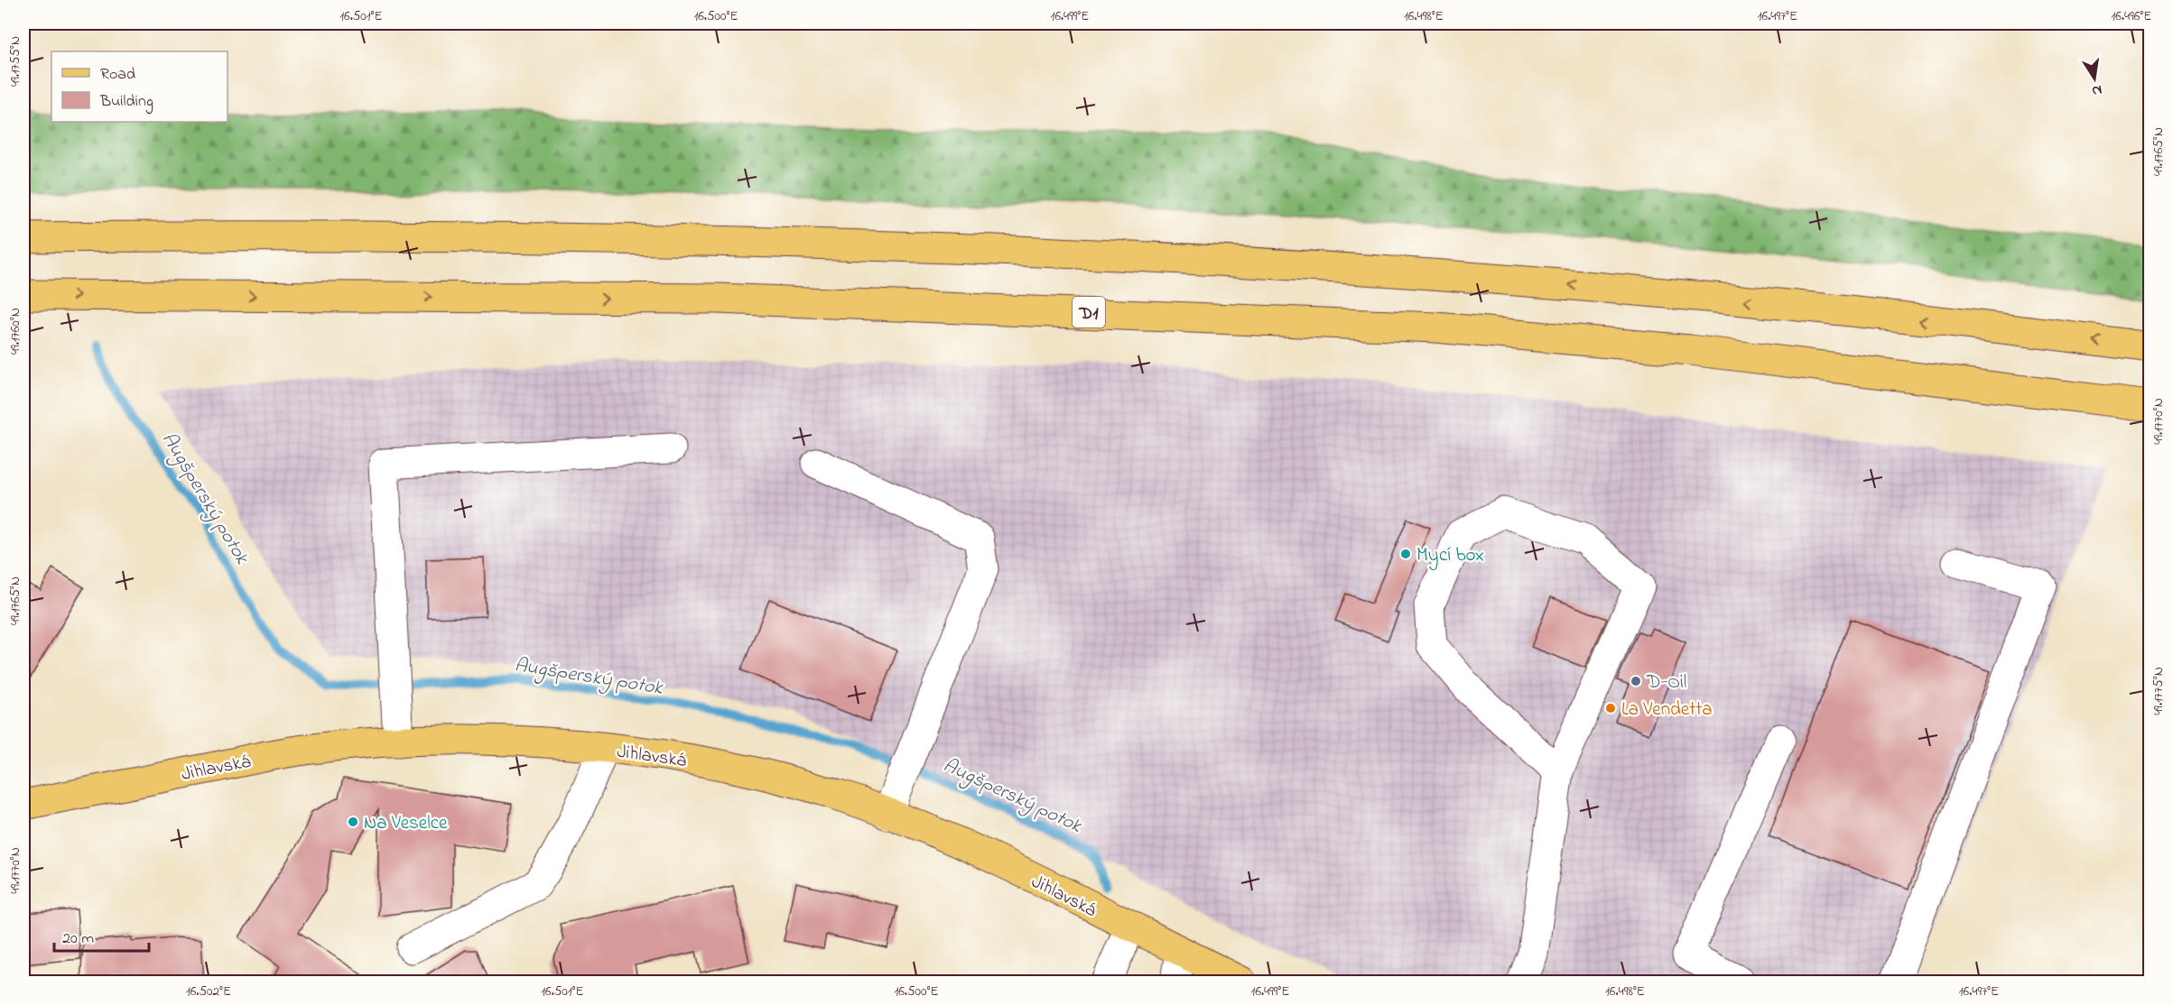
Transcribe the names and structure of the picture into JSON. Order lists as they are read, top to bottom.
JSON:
{
  "streets": {
    "main road": ["D1", "Jihlavská"]
  },
  "water": ["Augšperský potok"],
  "places": [
    "Mycí box",
    "D-Oil",
    "La Vendetta",
    "Na Veselce"
  ],
  "legend": ["Road", "Building"],
  "scale_bar": "20 m",
  "north": "bottom",
  "coordinates": [
    "16.501°E",
    "16.500°E",
    "16.499°E",
    "16.498°E",
    "16.497°E",
    "16.496°E",
    "49.1755°N",
    "49.1765°N",
    "49.1760°N",
    "49.1770°N",
    "49.1775°N",
    "16.502°E"
  ]
}
